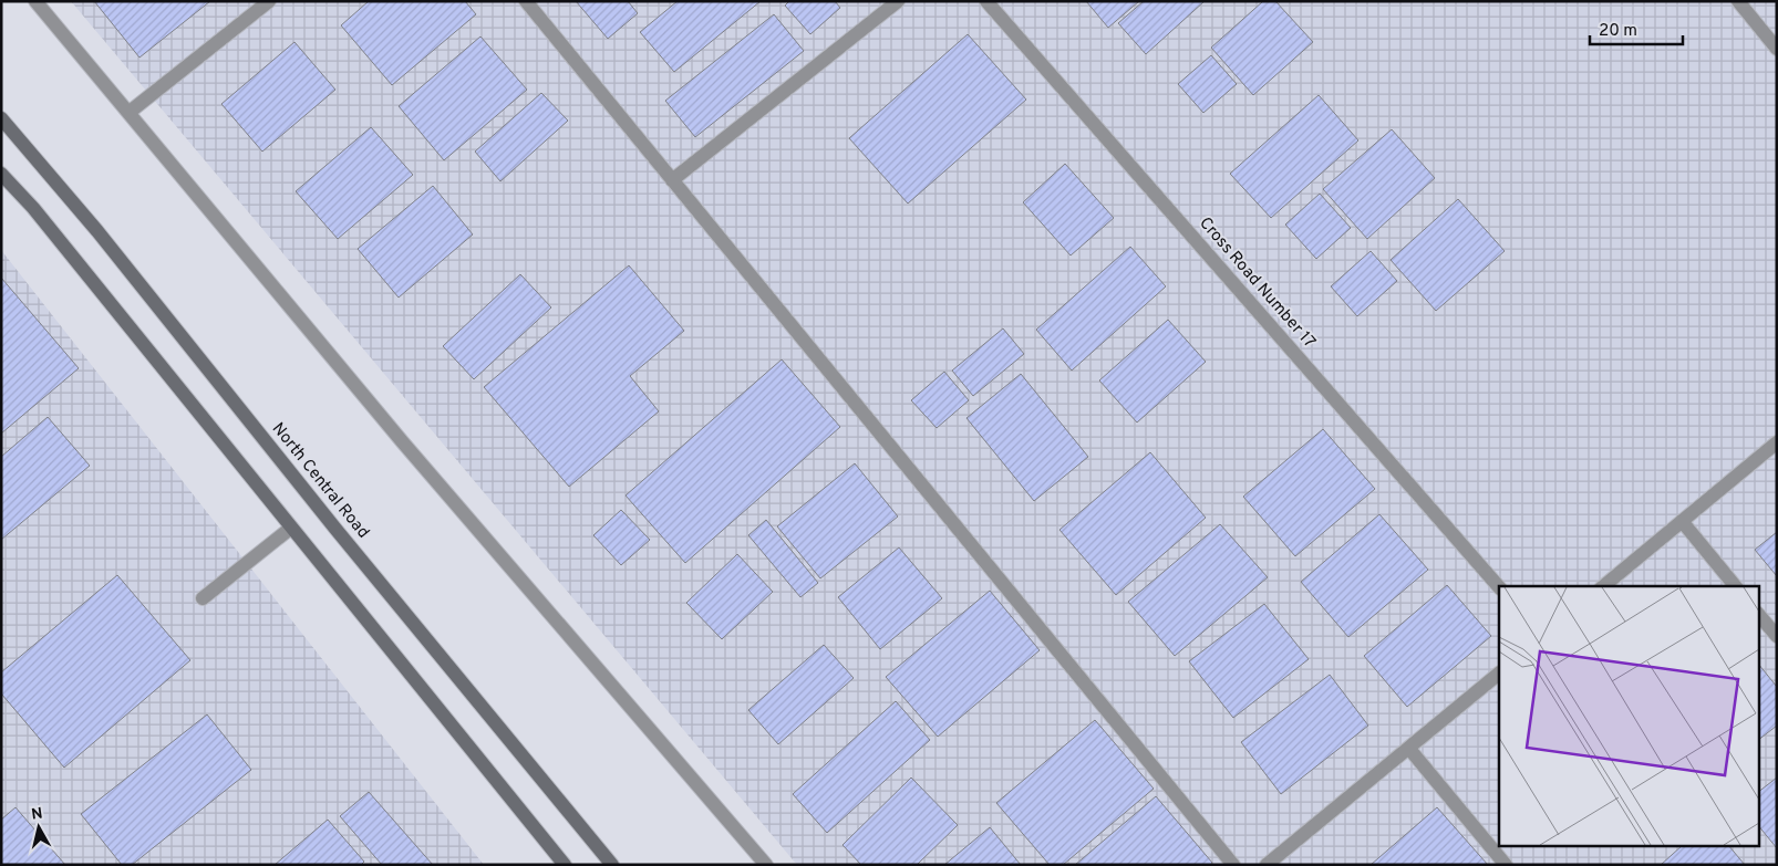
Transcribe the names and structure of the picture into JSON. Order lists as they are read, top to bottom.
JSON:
{
  "streets": {
    "main road": ["North Central Road"],
    "street": ["Cross Road Number 17"]
  },
  "scale_bar": "20 m",
  "north": "top"
}
